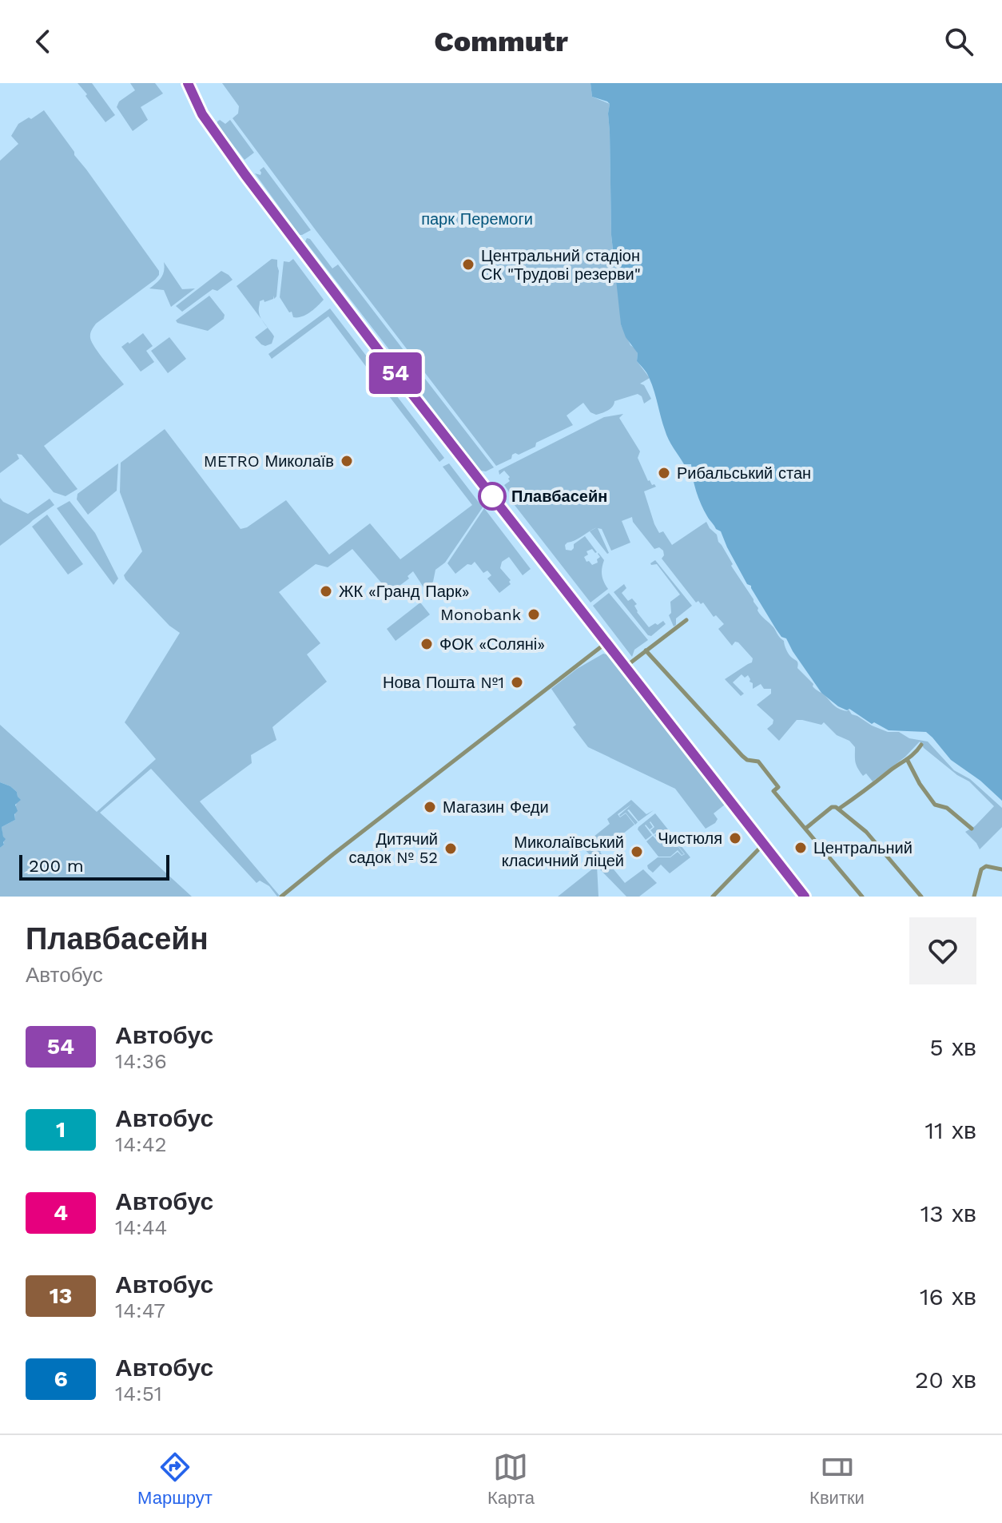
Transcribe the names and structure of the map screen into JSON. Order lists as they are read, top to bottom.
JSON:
{
  "parks": ["парк Перемоги"],
  "places": [
    "Центральний стадіон СК \"Трудові резерви\"",
    "METRO Миколаїв",
    "Рибальський стан",
    "Плавбасейн",
    "ЖК «Гранд Парк»",
    "Monobank",
    "ФОК «Соляні»",
    "Нова Пошта №1",
    "Магазин Феди",
    "Чистюля",
    "Центральний",
    "Дитячий садок № 52",
    "Миколаївський класичний ліцей"
  ],
  "lines": ["bus line 54"],
  "scale_bar": "200 m",
  "page": {
    "header": "Commutr",
    "on_map": "54",
    "scale": "200 m",
    "heading": ["Плавбасейн", "Автобус"],
    "list": [
      {
        "mark": "54",
        "name": "Автобус",
        "note": "14:36",
        "value": "5 хв"
      },
      {
        "mark": "1",
        "name": "Автобус",
        "note": "14:42",
        "value": "11 хв"
      },
      {
        "mark": "4",
        "name": "Автобус",
        "note": "14:44",
        "value": "13 хв"
      },
      {
        "mark": "13",
        "name": "Автобус",
        "note": "14:47",
        "value": "16 хв"
      },
      {
        "mark": "6",
        "name": "Автобус",
        "note": "14:51",
        "value": "20 хв"
      }
    ],
    "tabs": ["Маршрут", "Карта", "Квитки"]
  }
}
